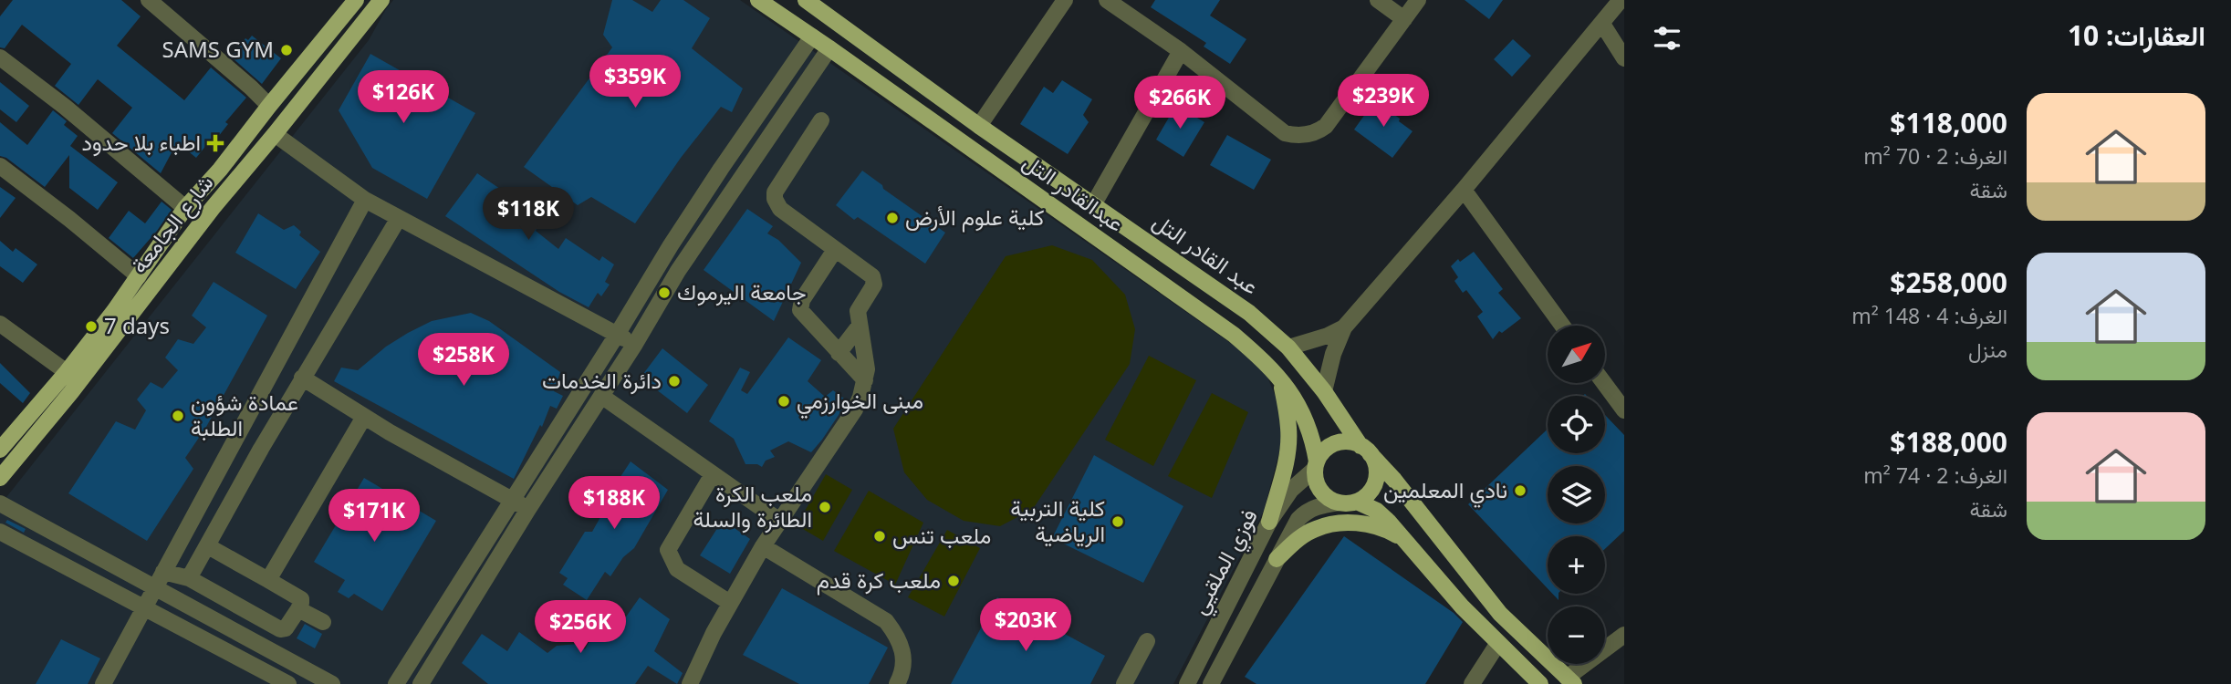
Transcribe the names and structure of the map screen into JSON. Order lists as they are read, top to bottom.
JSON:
{
  "streets": {
    "main road": ["عبدالقادر التل", "شارع الجامعة", "عبد القادر التل"],
    "street": ["فوزي الملقيي"]
  },
  "crossings": [
    ["عبدالقادر التل", "عبد القادر التل"],
    ["عبدالقادر التل", "فوزي الملقيي"],
    ["عبد القادر التل", "فوزي الملقيي"]
  ],
  "places": {
    "other": [
      "SAMS GYM",
      "كلية علوم الأرض",
      "جامعة اليرموك",
      "7 days",
      "دائرة الخدمات",
      "مبنى الخوارزمي",
      "عمادة شؤون الطلبة",
      "نادي المعلمين",
      "ملعب الكرة الطائرة والسلة",
      "كلية التربية الرياضية",
      "ملعب تنس",
      "ملعب كرة قدم"
    ],
    "health": ["اطباء بلا حدود"]
  },
  "north": "top right",
  "page": {
    "heading": "العقارات: 10",
    "price": [
      "$359K",
      "$126K",
      "$239K",
      "$266K",
      "$118K",
      "$258K",
      "$188K",
      "$171K",
      "$203K",
      "$256K"
    ],
    "list": [
      {
        "name": "$118,000",
        "note": "الغرف: 2 · 70 m² · شقة"
      },
      {
        "name": "$258,000",
        "note": "الغرف: 4 · 148 m² · منزل"
      },
      {
        "name": "$188,000",
        "note": "الغرف: 2 · 74 m² · شقة"
      }
    ],
    "map_buttons": ["+", "−"]
  }
}
